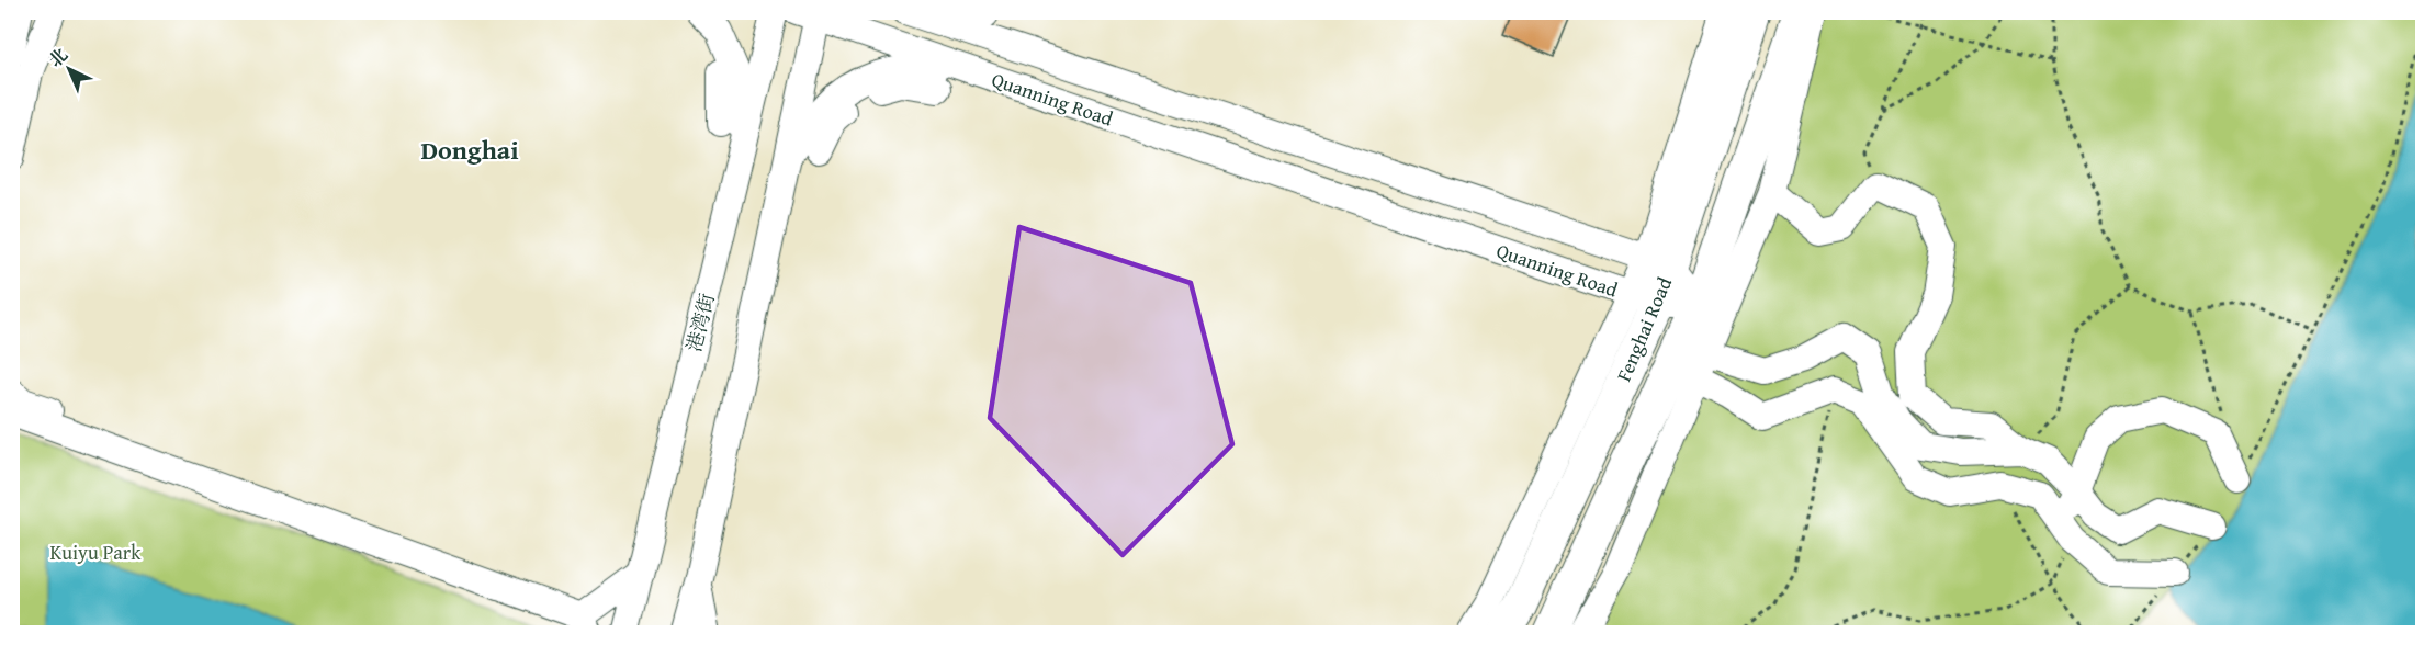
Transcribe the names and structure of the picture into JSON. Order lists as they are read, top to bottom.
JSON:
{
  "streets": {
    "main road": ["Fenghai Road"],
    "street": ["Quanning Road", "港湾街"]
  },
  "crossings": [
    ["Quanning Road", "Fenghai Road"]
  ],
  "districts": ["Donghai"],
  "parks": ["Kuiyu Park"],
  "north": "top left"
}
